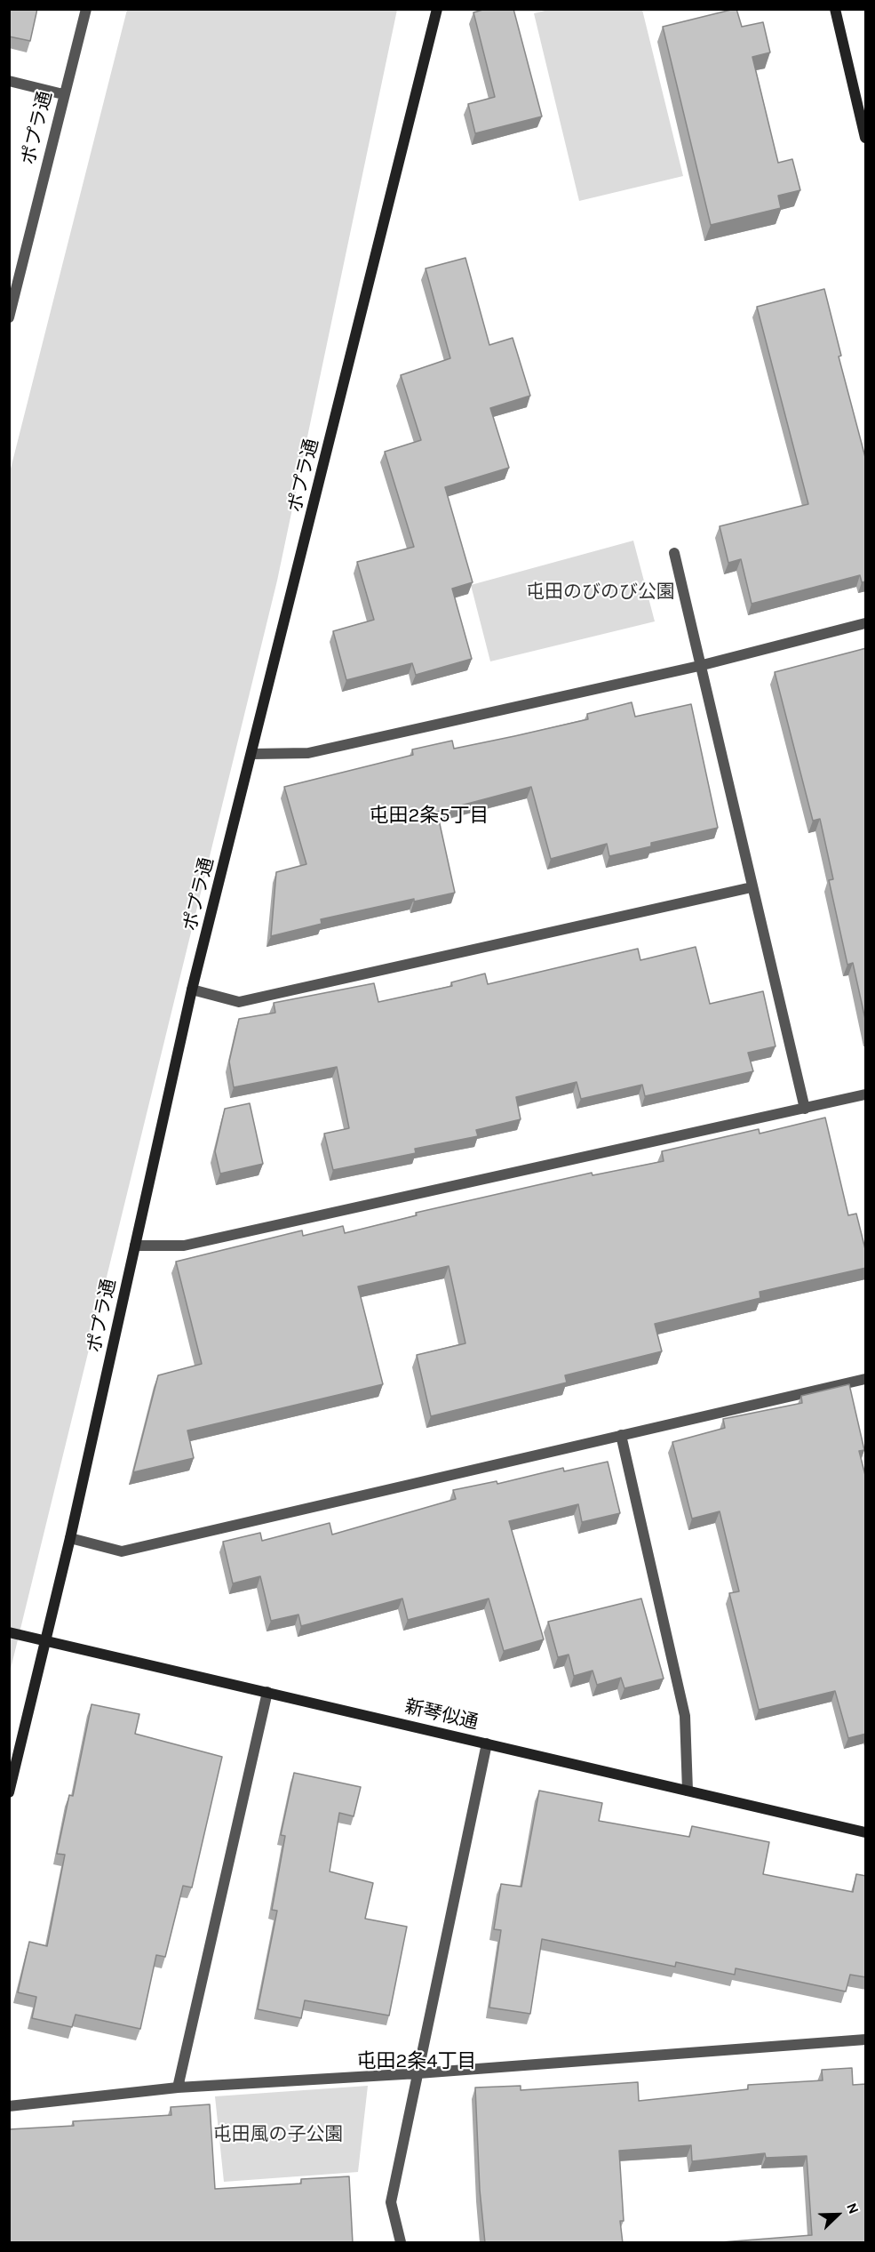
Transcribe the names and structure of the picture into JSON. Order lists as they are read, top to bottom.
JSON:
{
  "streets": {
    "street": ["ポプラ通", "新琴似通"]
  },
  "crossings": [
    ["ポプラ通", "新琴似通"]
  ],
  "districts": ["屯田2条5丁目", "屯田2条4丁目"],
  "parks": ["屯田のびのび公園", "屯田風の子公園"],
  "north": "top right"
}
